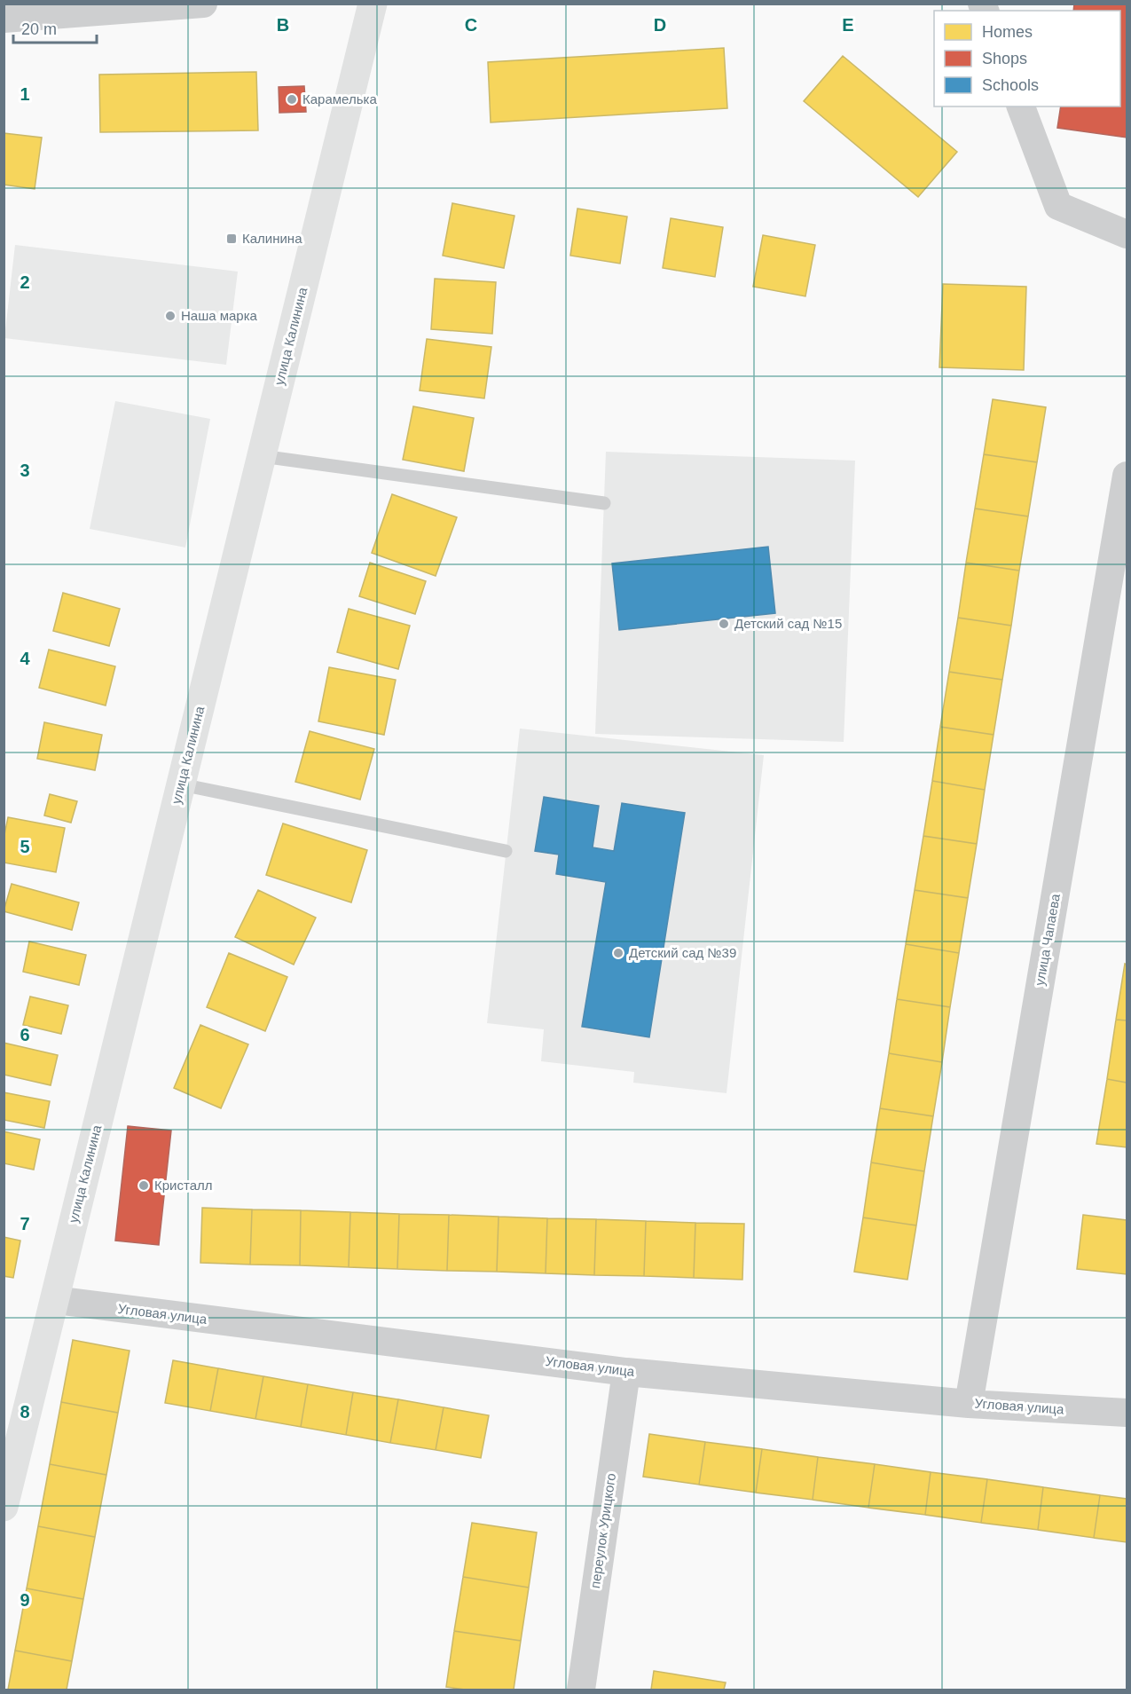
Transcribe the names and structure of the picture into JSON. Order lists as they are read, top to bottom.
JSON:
{
  "streets": {
    "street": [
      "улица Калинина",
      "улица Чапаева",
      "Угловая улица",
      "переулок Урицкого"
    ]
  },
  "crossings": [
    ["улица Калинина", "Угловая улица"],
    ["улица Чапаева", "Угловая улица"],
    ["Угловая улица", "переулок Урицкого"]
  ],
  "places": {
    "other": [
      "Карамелька",
      "Наша марка",
      "Детский сад №15",
      "Детский сад №39",
      "Кристалл"
    ],
    "transit": ["Калинина"]
  },
  "legend": ["Homes", "Shops", "Schools"],
  "scale_bar": "20 m",
  "grid": {
    "columns": [
      "B",
      "C",
      "D",
      "E"
    ],
    "rows": [
      "1",
      "2",
      "3",
      "4",
      "5",
      "6",
      "7",
      "8",
      "9"
    ]
  }
}
